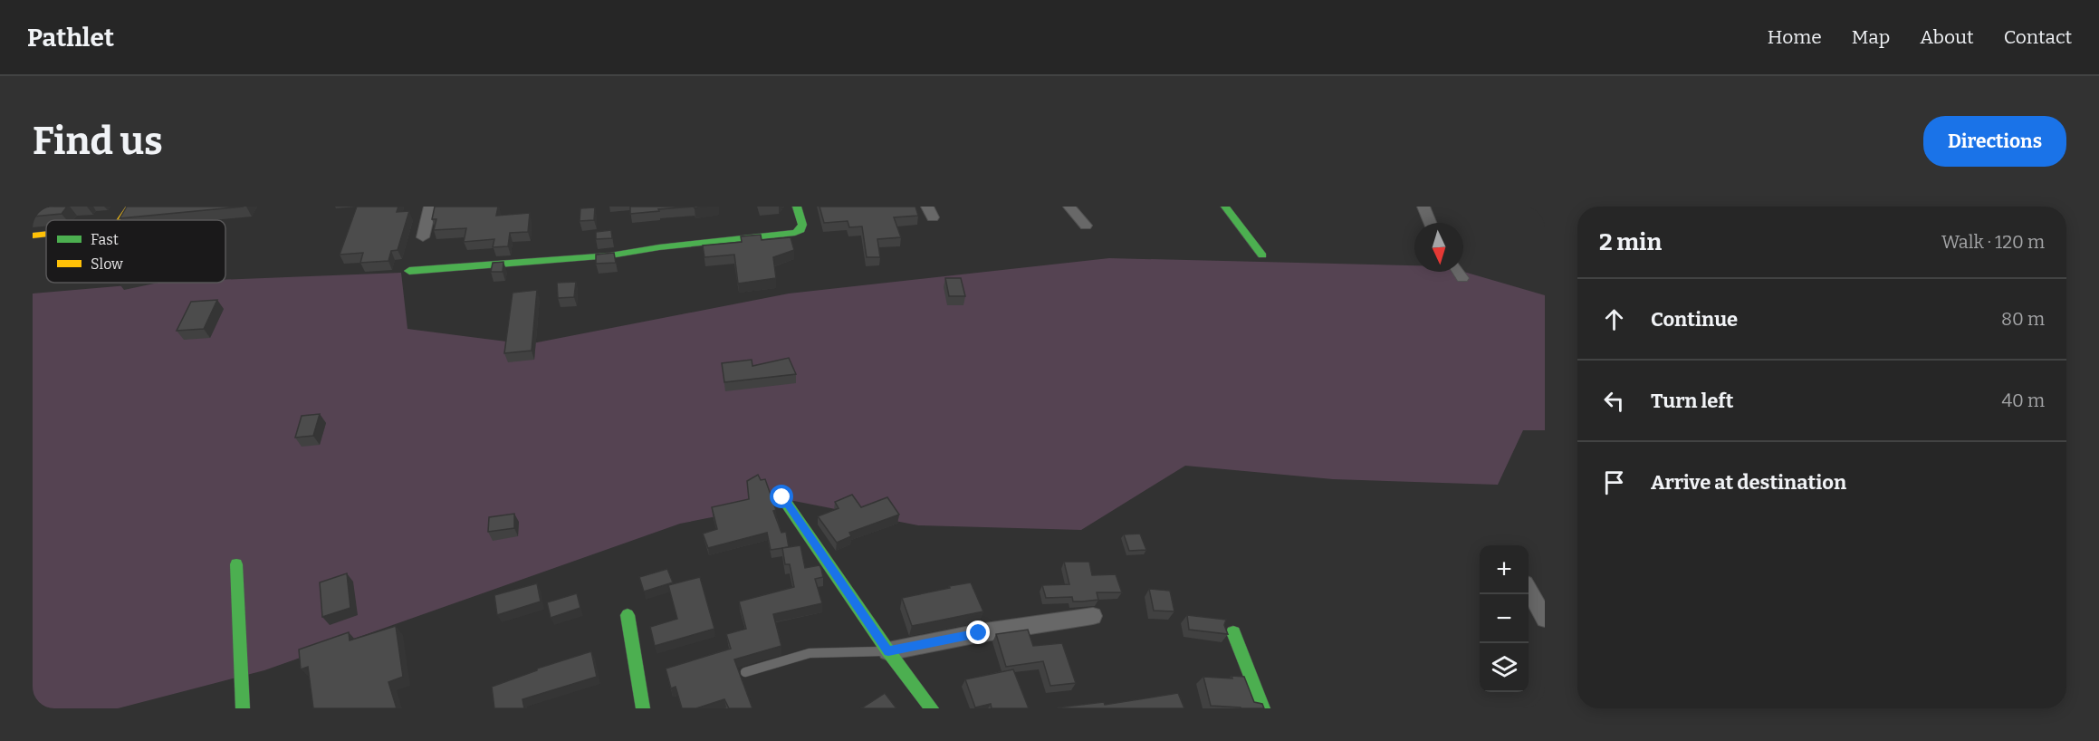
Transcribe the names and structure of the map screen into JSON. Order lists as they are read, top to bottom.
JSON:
{
  "legend": ["Fast", "Slow"],
  "north": "bottom",
  "page": {
    "header": "Pathlet",
    "nav": [
      "Home",
      "Map",
      "About",
      "Contact"
    ],
    "buttons": "Directions",
    "title": "Find us",
    "heading": ["2 min", "Walk · 120 m"],
    "list": [
      ["Continue", "80 m"],
      ["Turn left", "40 m"],
      "Arrive at destination"
    ],
    "map_buttons": ["+", "−"]
  }
}
